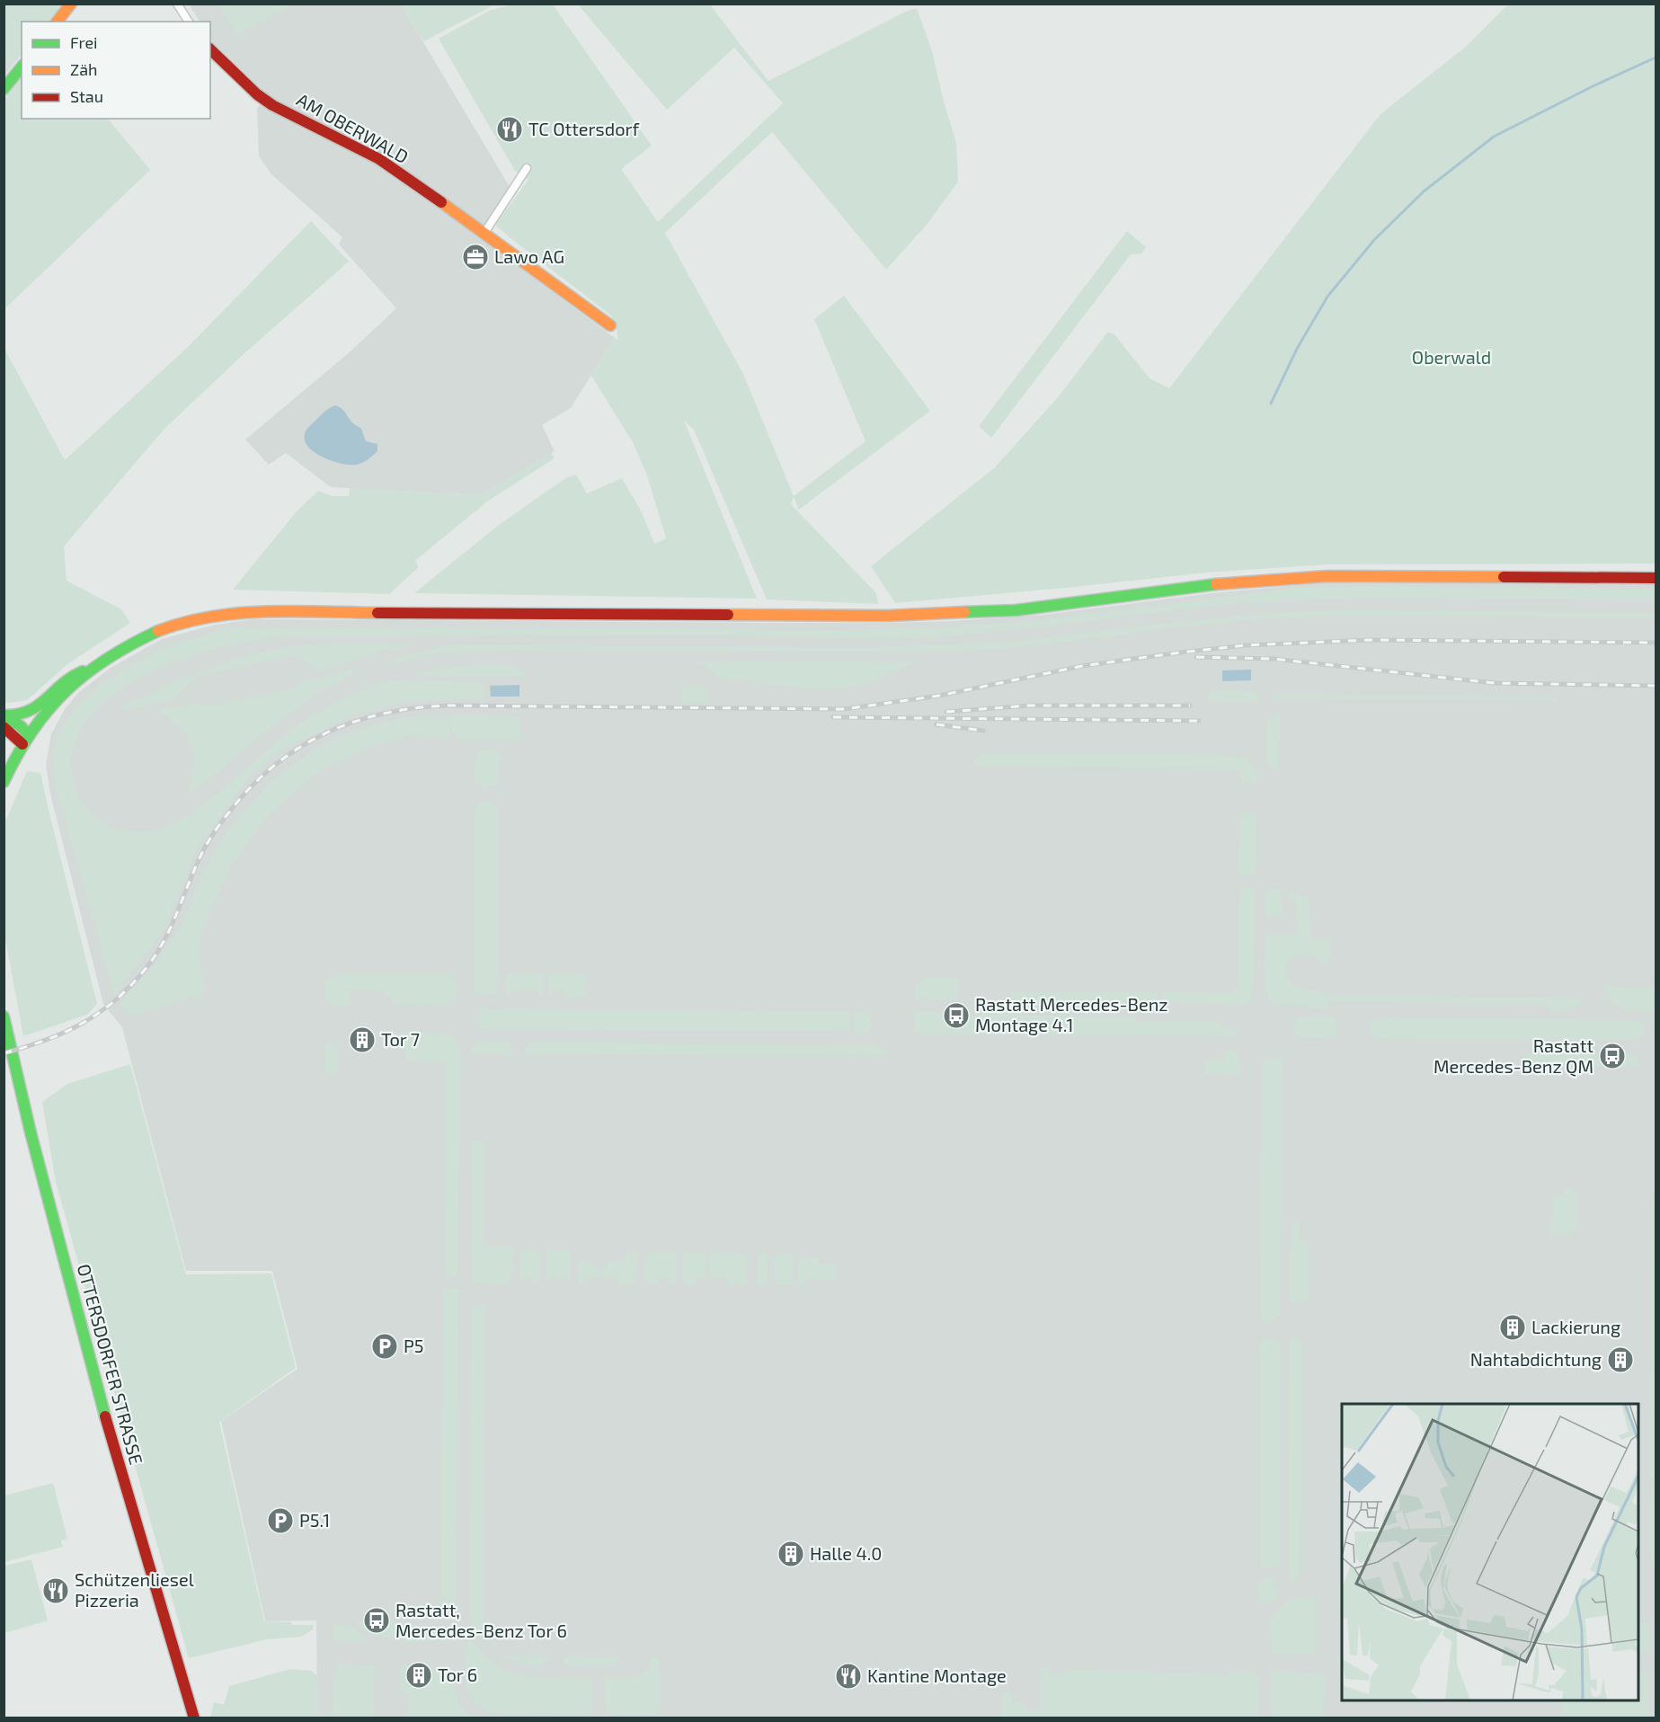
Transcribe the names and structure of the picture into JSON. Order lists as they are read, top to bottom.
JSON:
{
  "streets": {
    "street": ["AM OBERWALD", "OTTERSDORFER STRASSE"]
  },
  "parks": ["Oberwald"],
  "places": {
    "restaurant": ["TC Ottersdorf", "Schützenliesel Pizzeria", "Kantine Montage"],
    "office": ["Lawo AG"],
    "bus stop": ["Rastatt Mercedes-Benz Montage 4.1", "Rastatt Mercedes-Benz QM", "Rastatt, Mercedes-Benz Tor 6"],
    "building": [
      "Tor 7",
      "Lackierung",
      "Nahtabdichtung",
      "Halle 4.0",
      "Tor 6"
    ],
    "parking": ["P5", "P5.1"]
  },
  "legend": ["Frei", "Zäh", "Stau"]
}
